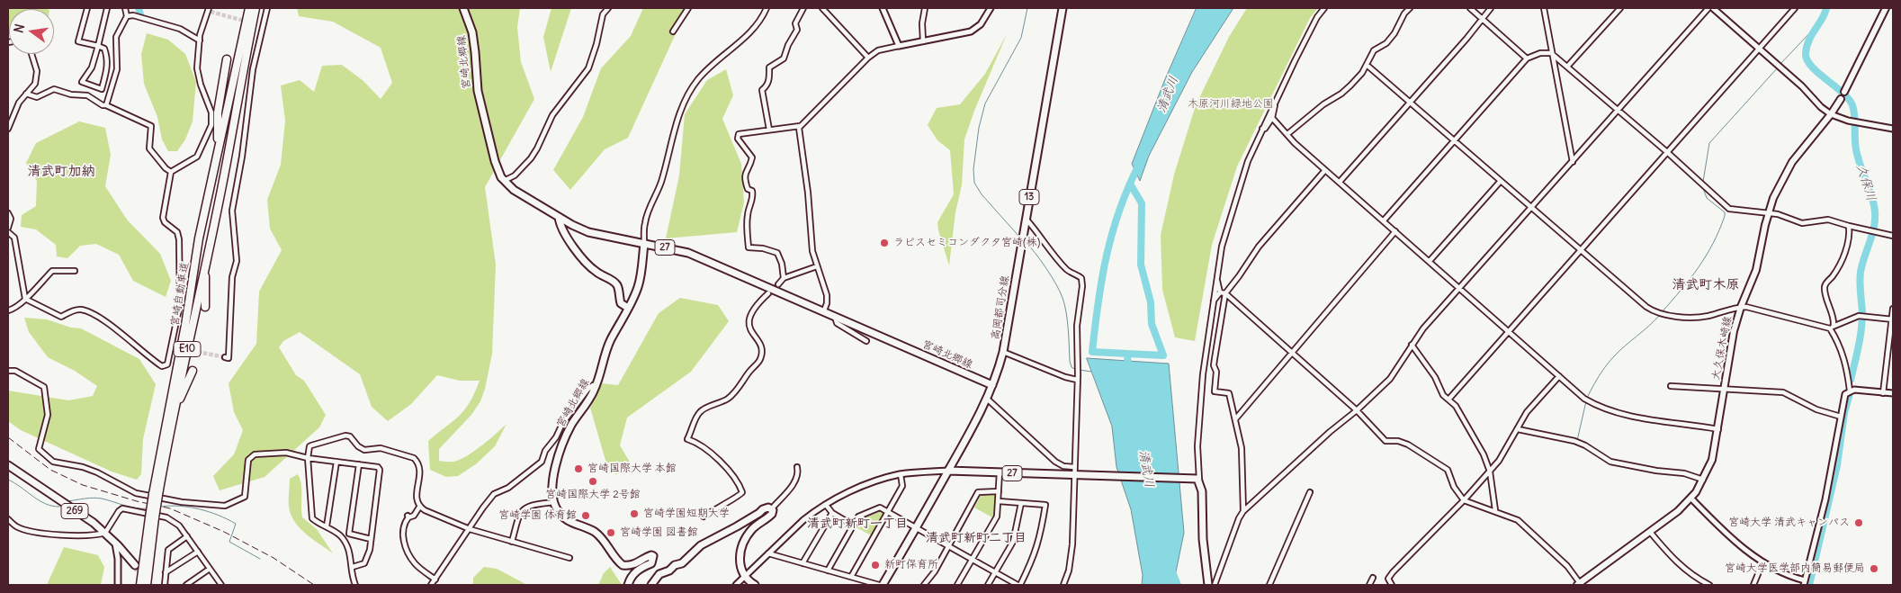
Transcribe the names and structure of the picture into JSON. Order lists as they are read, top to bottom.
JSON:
{
  "streets": {
    "highway": ["宮崎自動車道", "E10"],
    "main road": [
      "宮崎北郷線",
      "13",
      "27",
      "高岡都司分線",
      "大久保木崎線",
      "269"
    ]
  },
  "crossings": [
    ["宮崎北郷線", "高岡都司分線"],
    ["27", "高岡都司分線"]
  ],
  "districts": [
    "清武町加納",
    "清武町木原",
    "清武町新町一丁目",
    "清武町新町二丁目"
  ],
  "water": ["清武川", "久保川"],
  "parks": ["木原河川緑地公園"],
  "places": [
    "ラピスセミコンダクタ宮崎(株)",
    "宮崎国際大学 本館",
    "宮崎国際大学 2号館",
    "宮崎学園短期大学",
    "宮崎学園 体育館",
    "宮崎大学 清武キャンパス",
    "宮崎学園 図書館",
    "新町保育所",
    "宮崎大学医学部内簡易郵便局"
  ],
  "north": "left"
}
